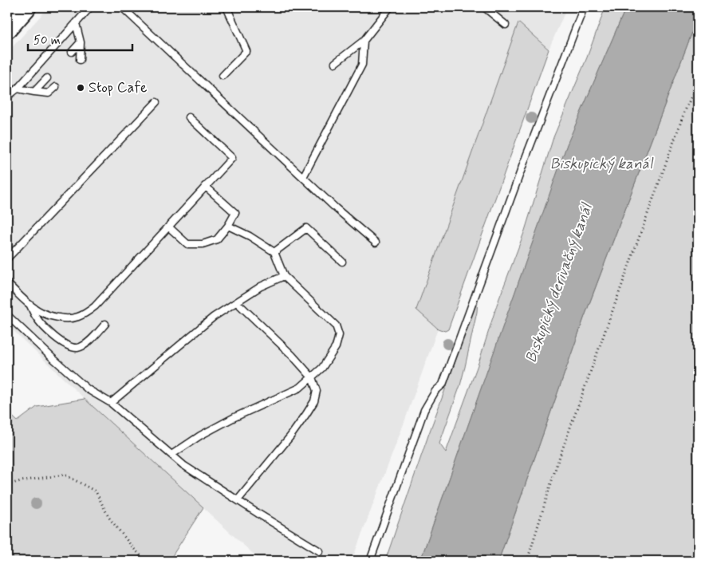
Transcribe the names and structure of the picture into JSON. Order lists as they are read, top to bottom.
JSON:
{
  "water": ["Biskupický kanál", "Biskupický derivačný kanál"],
  "places": ["Stop Cafe"],
  "scale_bar": "50 m"
}
